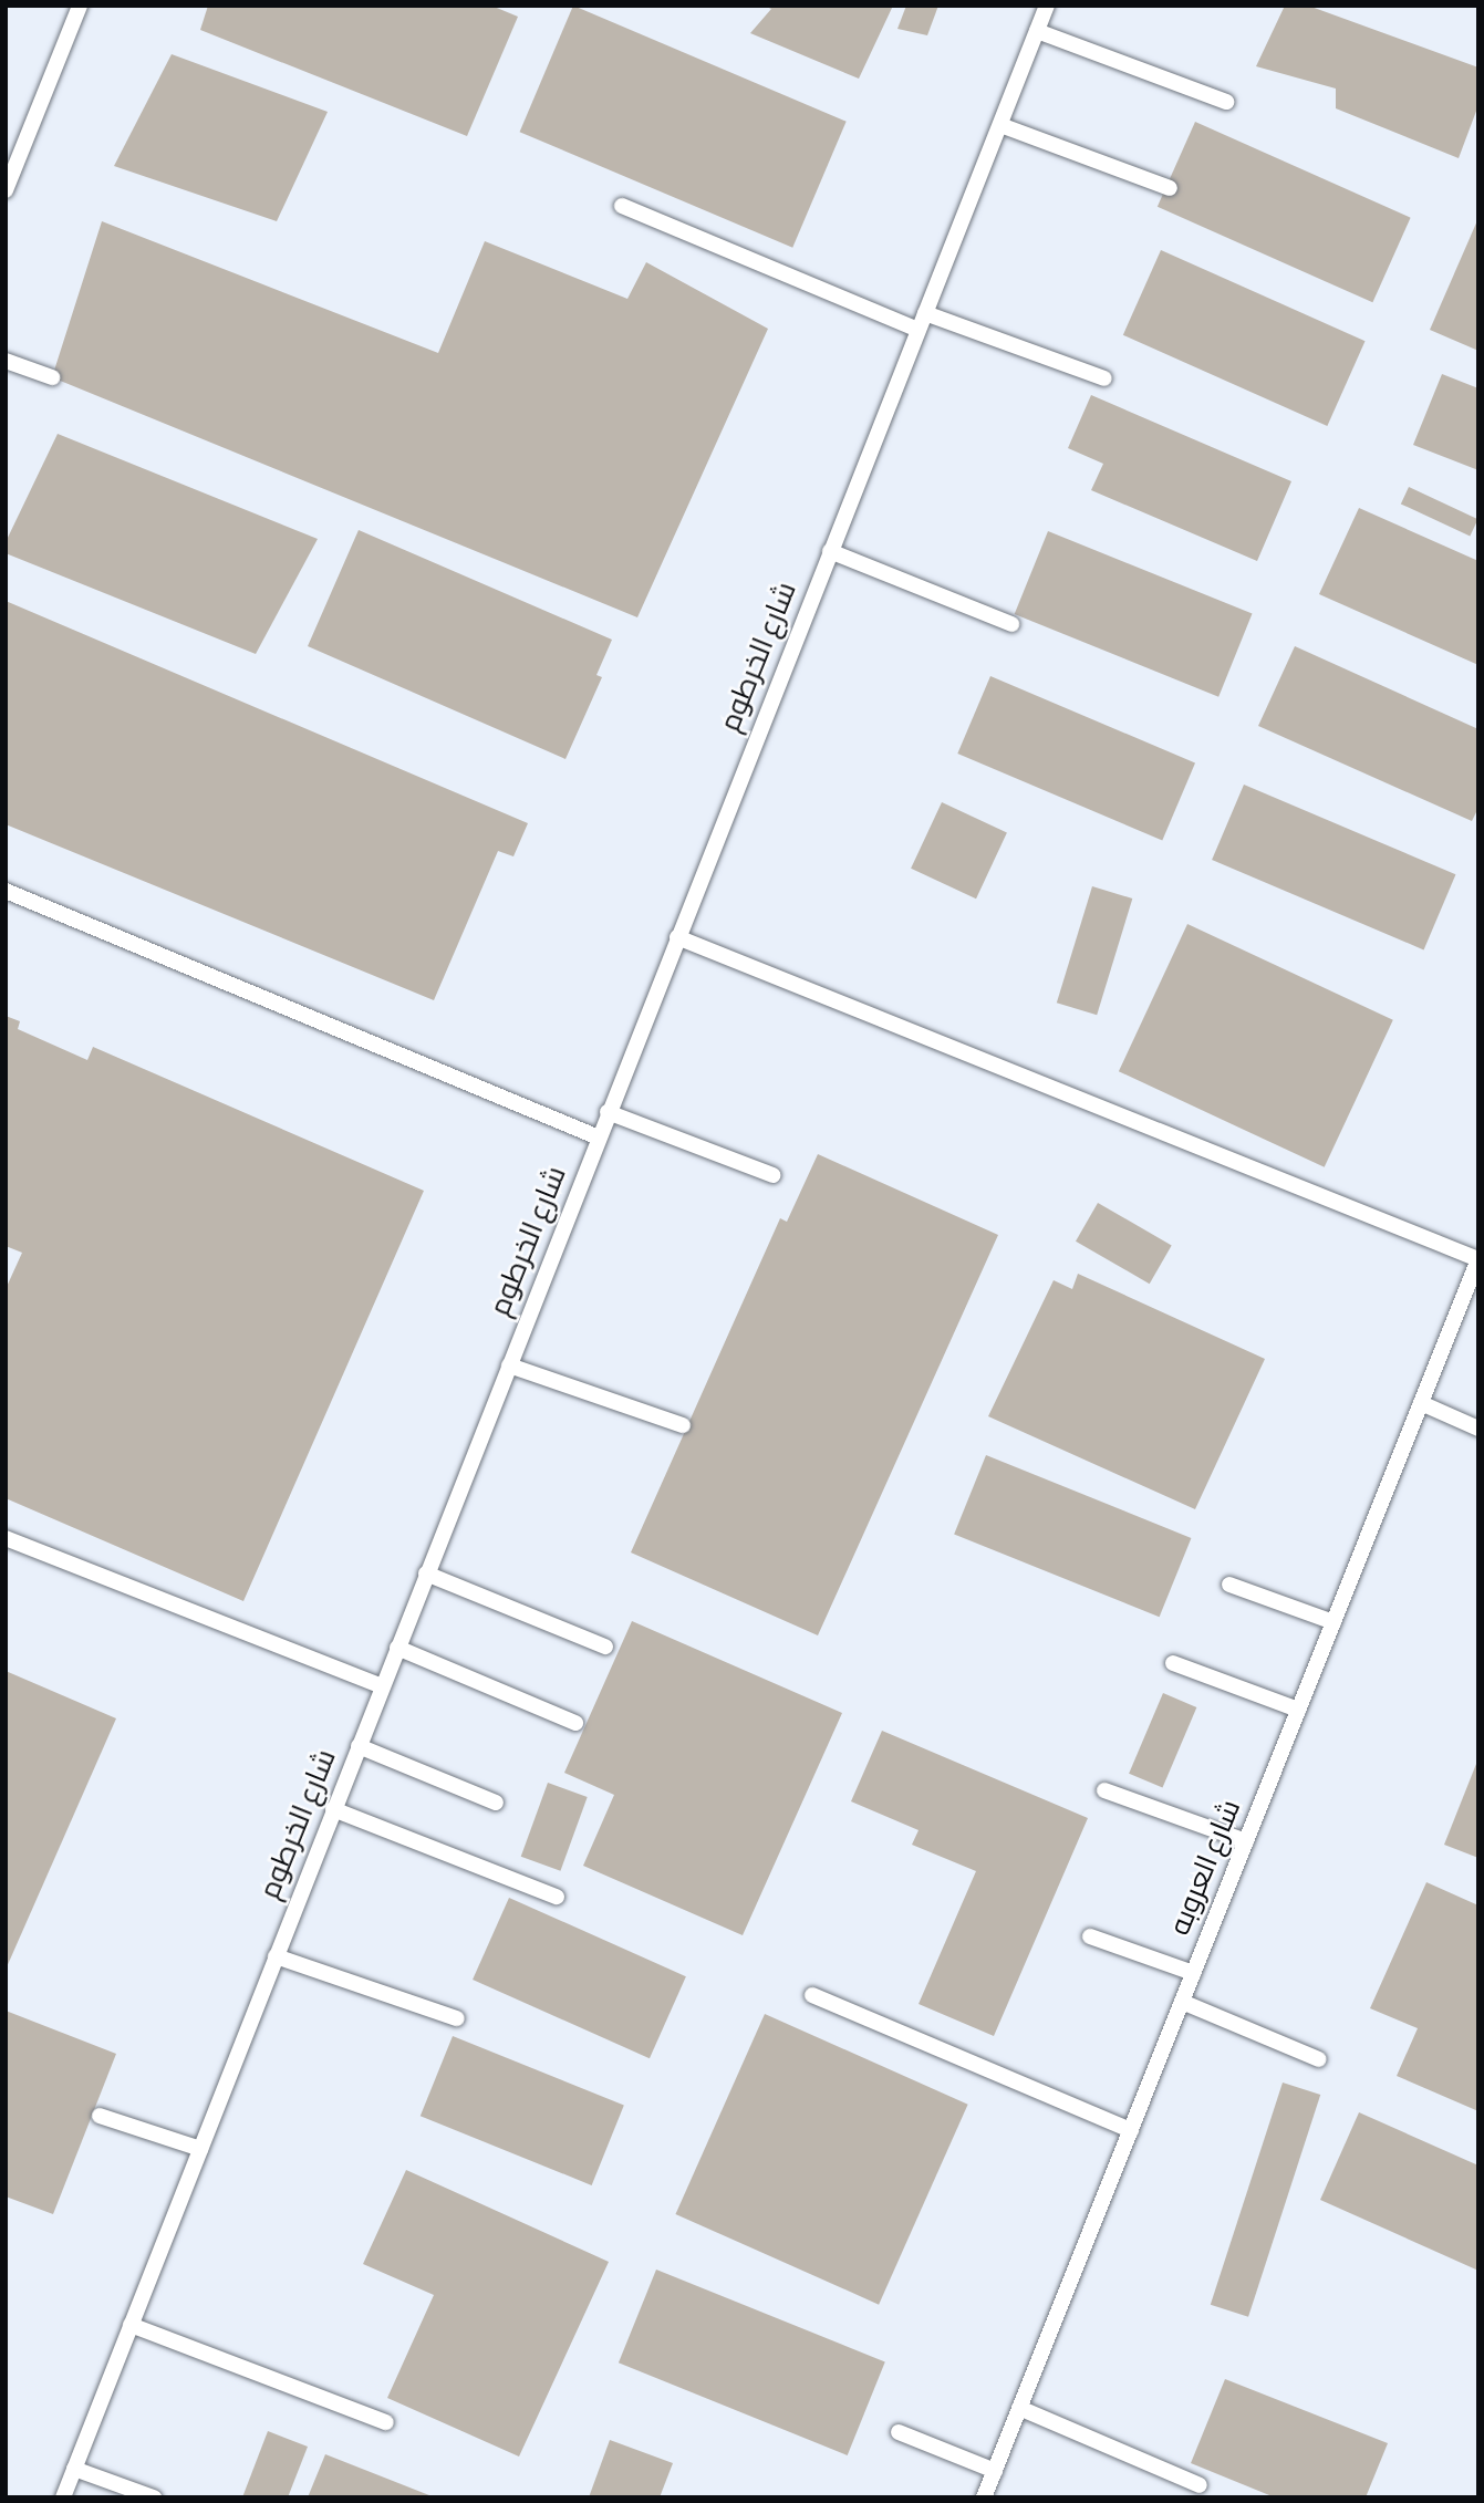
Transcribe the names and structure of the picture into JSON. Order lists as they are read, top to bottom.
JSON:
{
  "streets": {
    "lane": ["شارع الخرطوم", "شارع العروبه"]
  }
}
